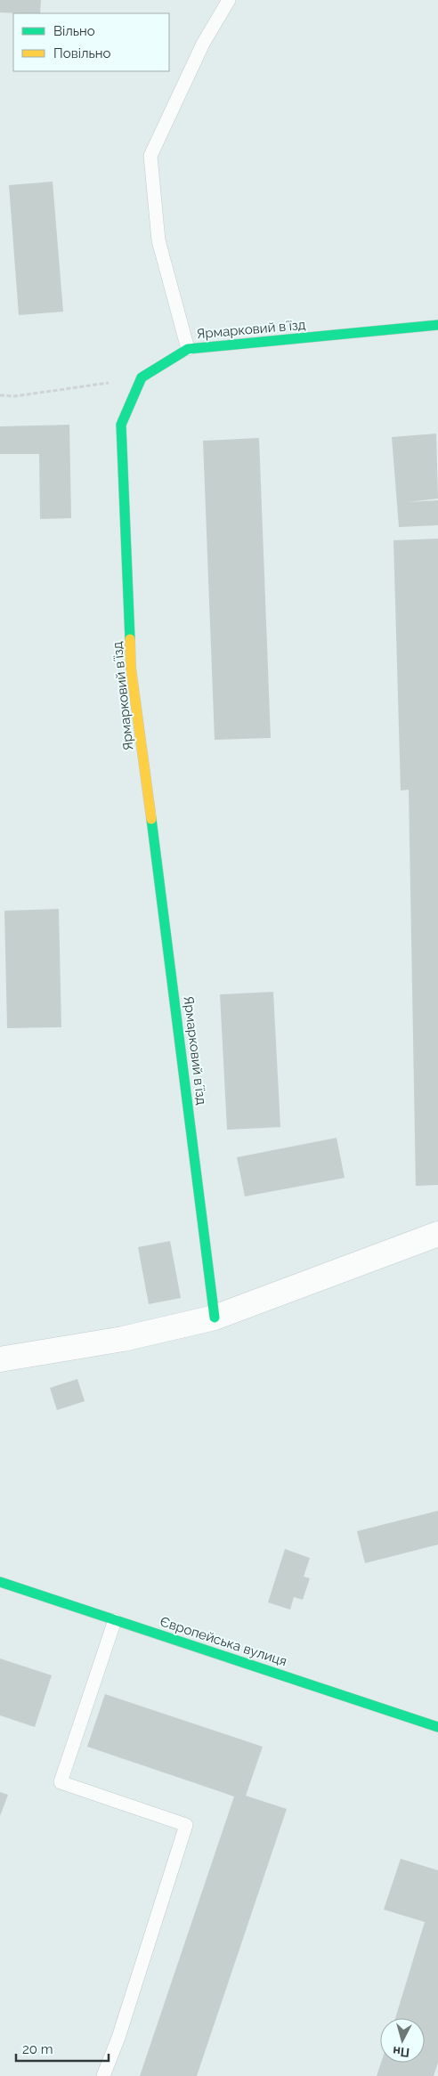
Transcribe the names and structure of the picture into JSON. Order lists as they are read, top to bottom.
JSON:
{
  "streets": {
    "street": ["Ярмарковий вʼїзд", "Європейська вулиця"]
  },
  "legend": ["Вільно", "Повільно"],
  "scale_bar": "20 m",
  "north": "bottom"
}
